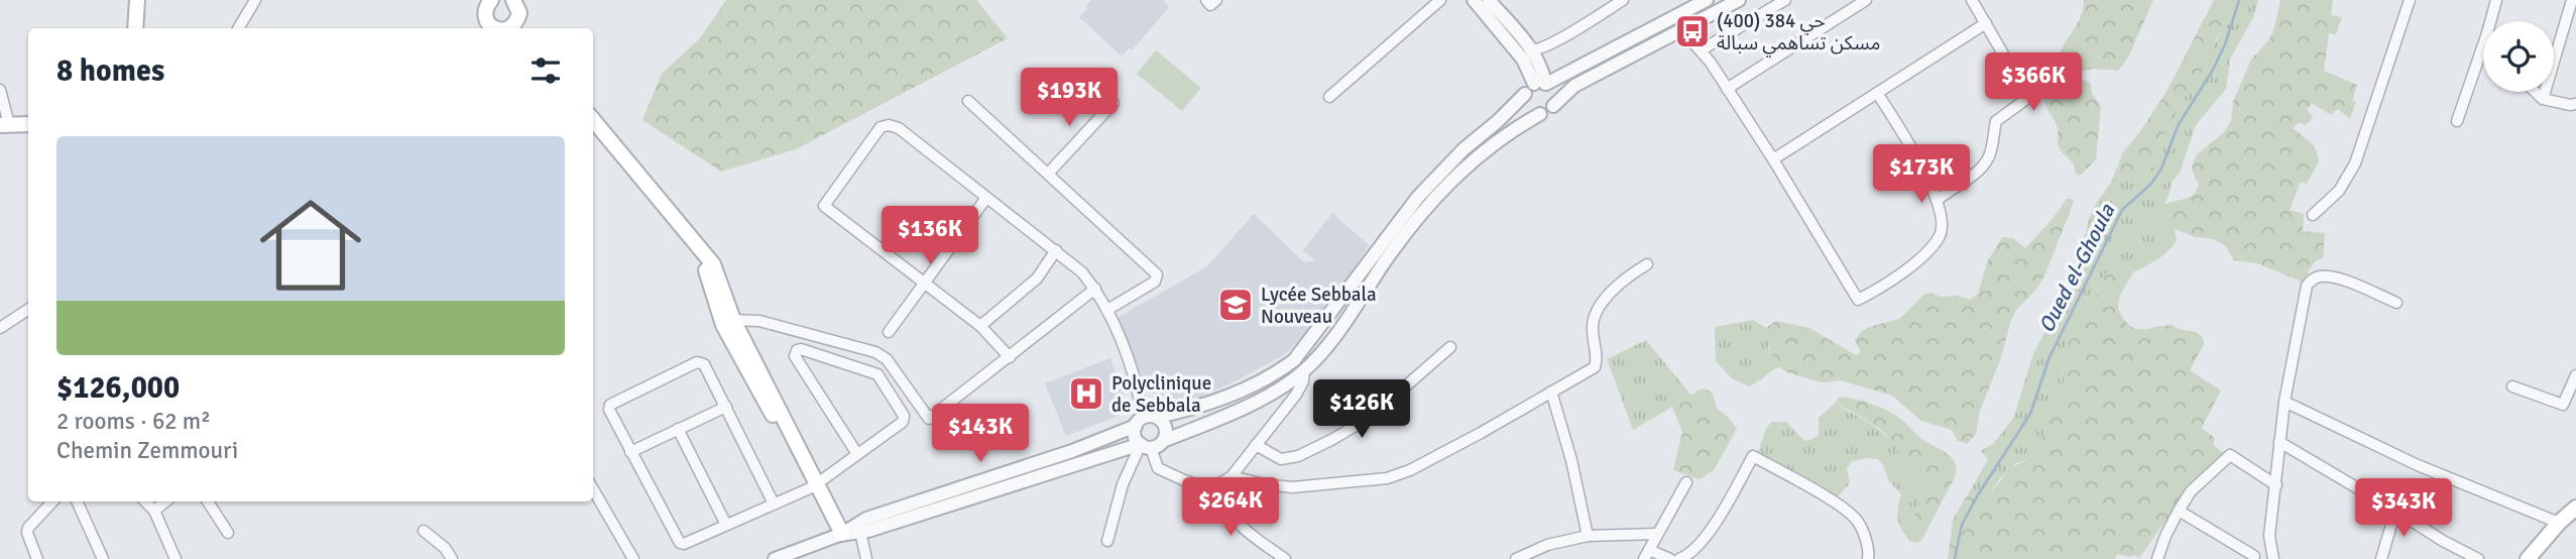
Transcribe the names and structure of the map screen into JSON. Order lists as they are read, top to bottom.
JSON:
{
  "water": ["Oued el-Ghoula"],
  "places": {
    "bus stop": ["حي 384 (400) مسكن تساهمي سبالة"],
    "school or university": ["Lycée Sebbala Nouveau"],
    "hospital": ["Polyclinique de Sebbala"]
  },
  "page": {
    "heading": "8 homes",
    "price": [
      "$366K",
      "$193K",
      "$173K",
      "$136K",
      "$126K",
      "$143K",
      "$264K",
      "$343K"
    ],
    "list": [
      {
        "name": "$126,000",
        "note": "2 rooms · 62 m² · Chemin Zemmouri"
      }
    ]
  }
}
